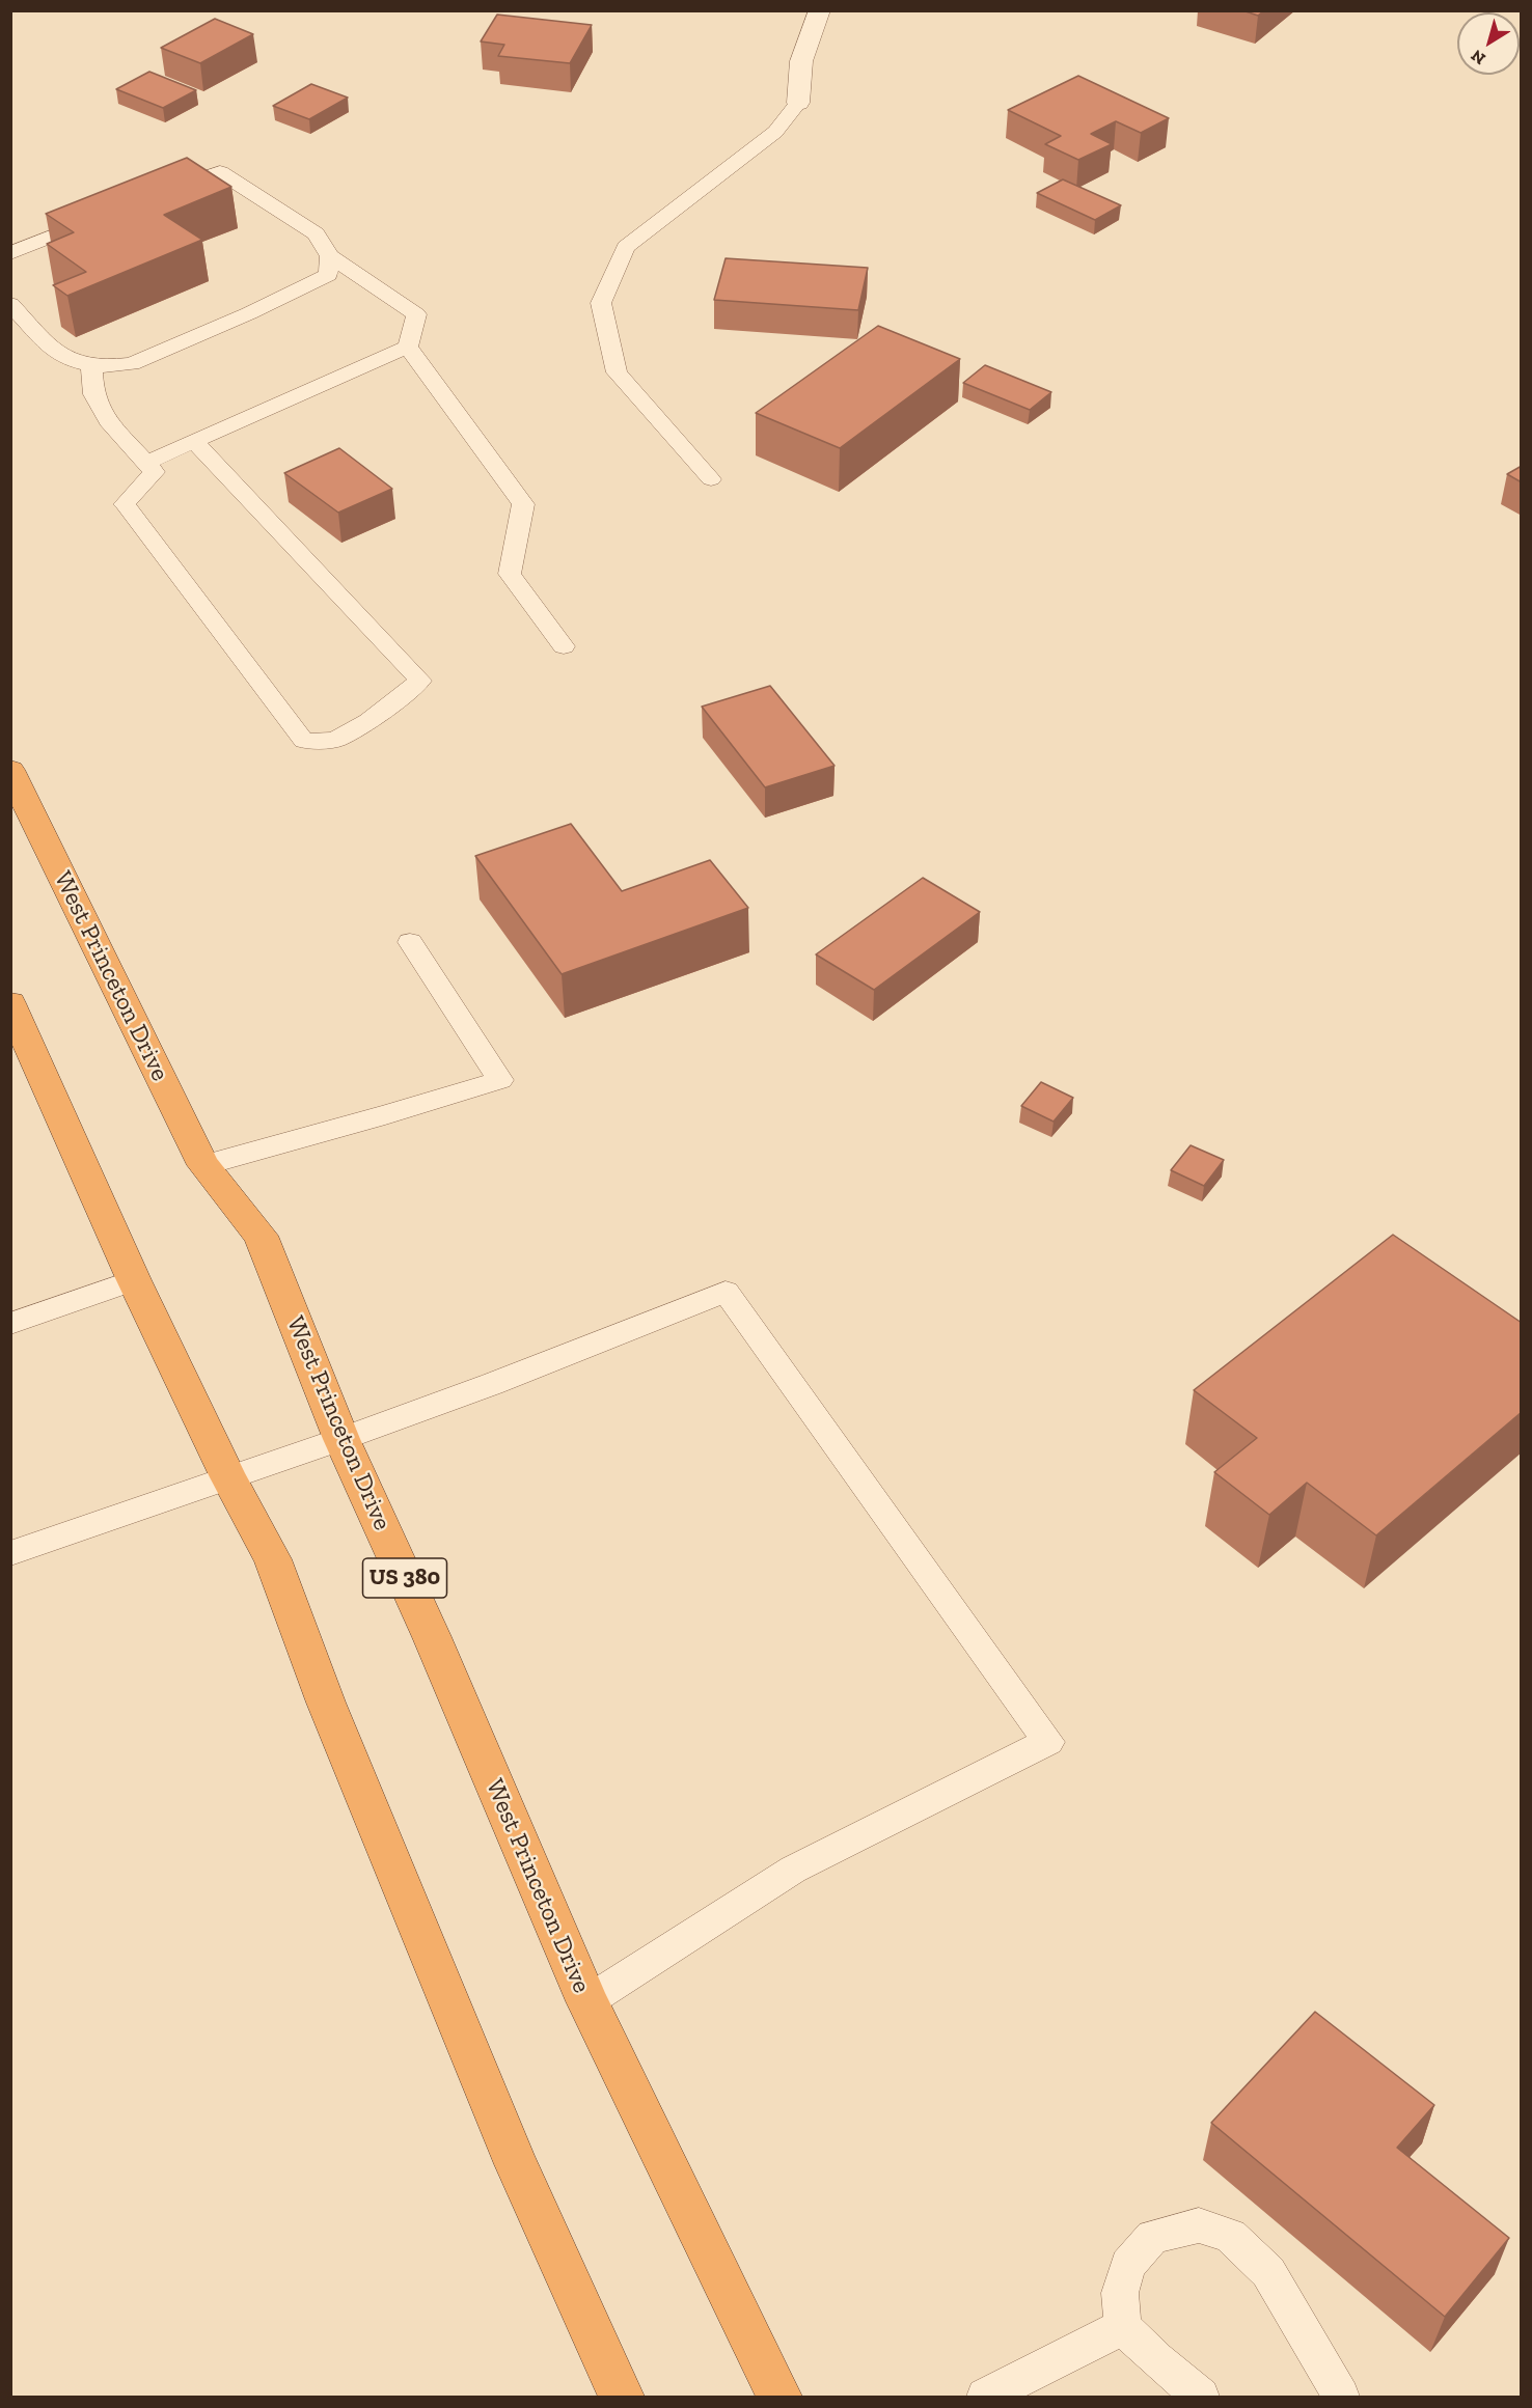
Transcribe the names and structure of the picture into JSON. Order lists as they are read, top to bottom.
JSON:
{
  "streets": {
    "highway": ["West Princeton Drive", "US 380"]
  },
  "north": "bottom left"
}
